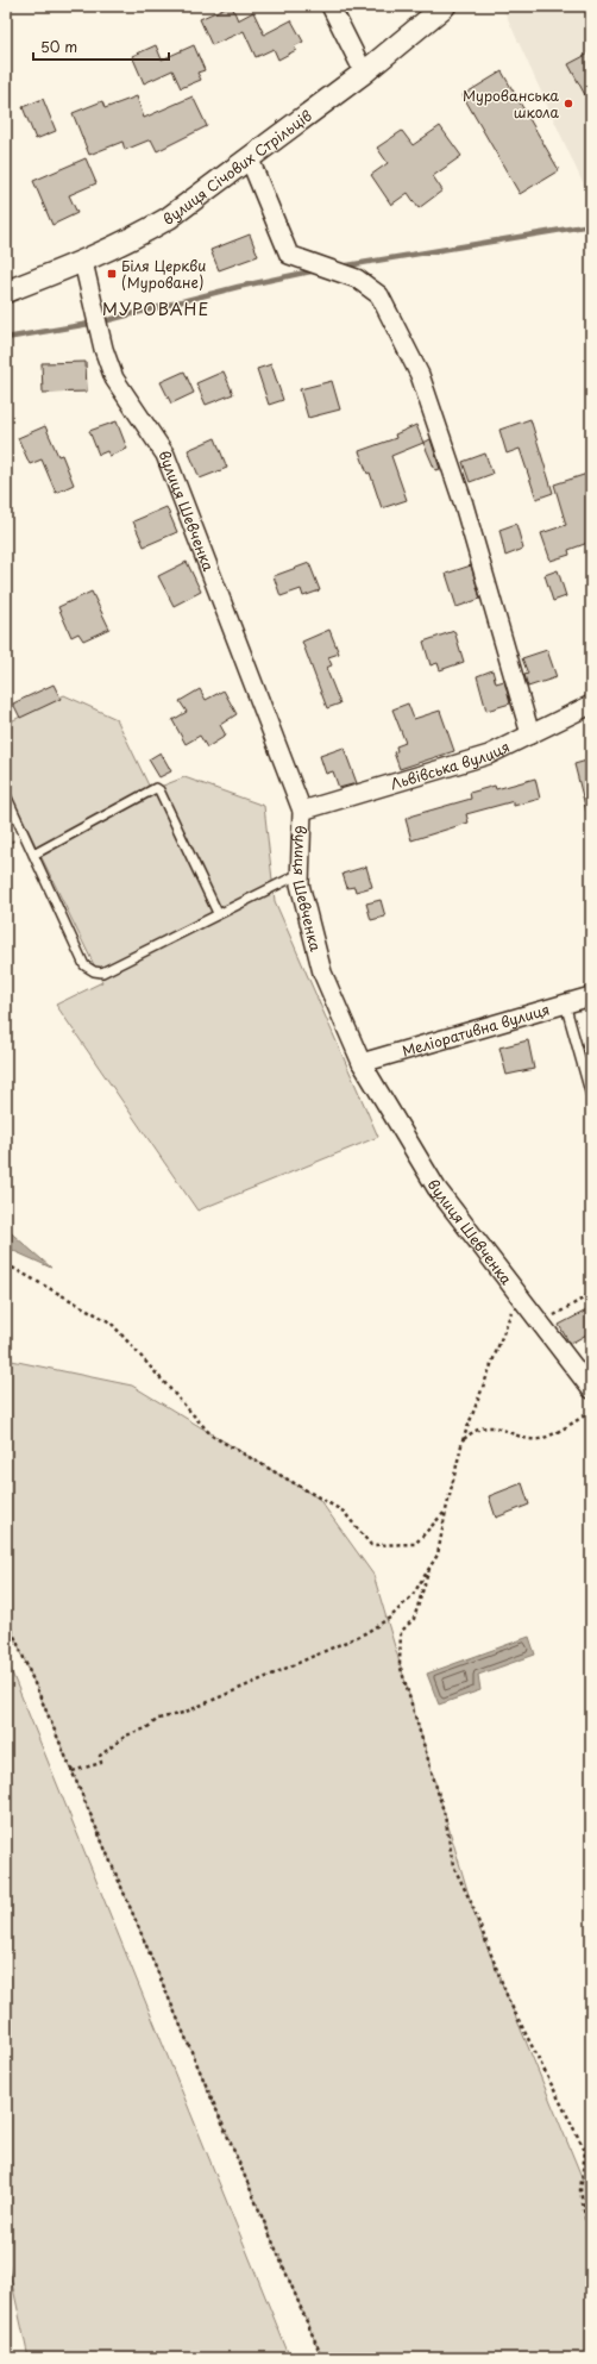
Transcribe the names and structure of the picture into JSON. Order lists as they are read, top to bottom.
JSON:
{
  "streets": {
    "street": [
      "вулиця Січових Стрільців",
      "вулиця Шевченка",
      "Львівська вулиця",
      "Меліоративна вулиця"
    ]
  },
  "crossings": [
    ["вулиця Січових Стрільців", "вулиця Шевченка"],
    ["вулиця Шевченка", "Львівська вулиця"],
    ["вулиця Шевченка", "Меліоративна вулиця"]
  ],
  "districts": ["МУРОВАНЕ"],
  "places": {
    "other": ["Мурованська школа"],
    "transit": ["Біля Церкви (Муроване)"]
  },
  "scale_bar": "50 m"
}
